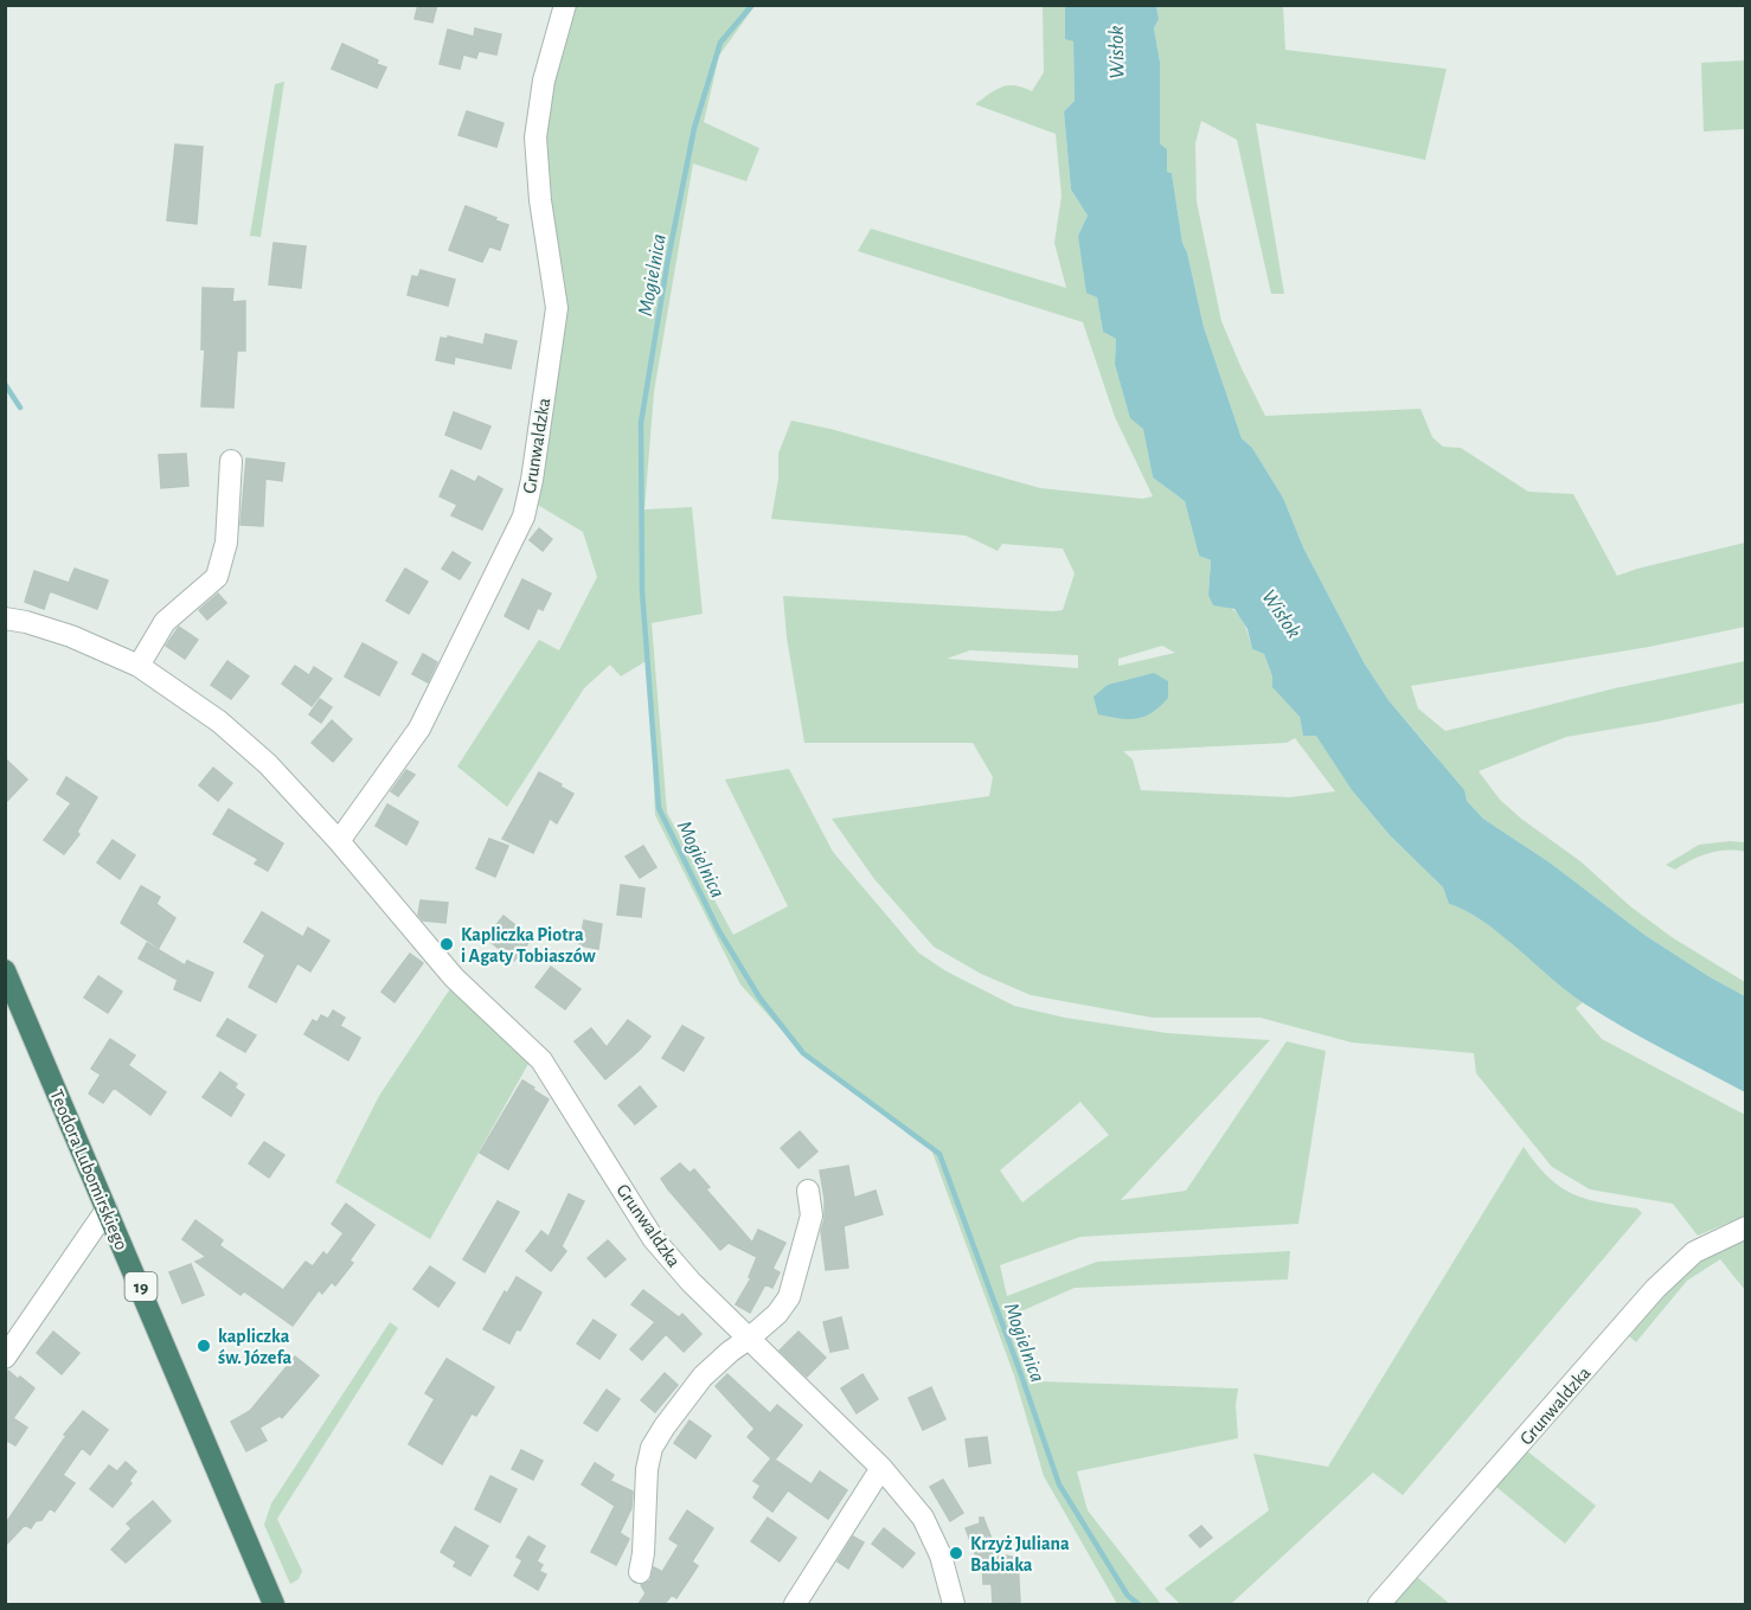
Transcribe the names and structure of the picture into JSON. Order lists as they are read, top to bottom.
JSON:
{
  "streets": {
    "highway": ["Teodora Lubomirskiego", "19"],
    "street": ["Grunwaldzka"]
  },
  "water": ["Wisłok", "Mogielnica"],
  "places": ["Kapliczka Piotra i Agaty Tobiaszów", "kapliczka św. Józefa", "Krzyż Juliana Babiaka"]
}
